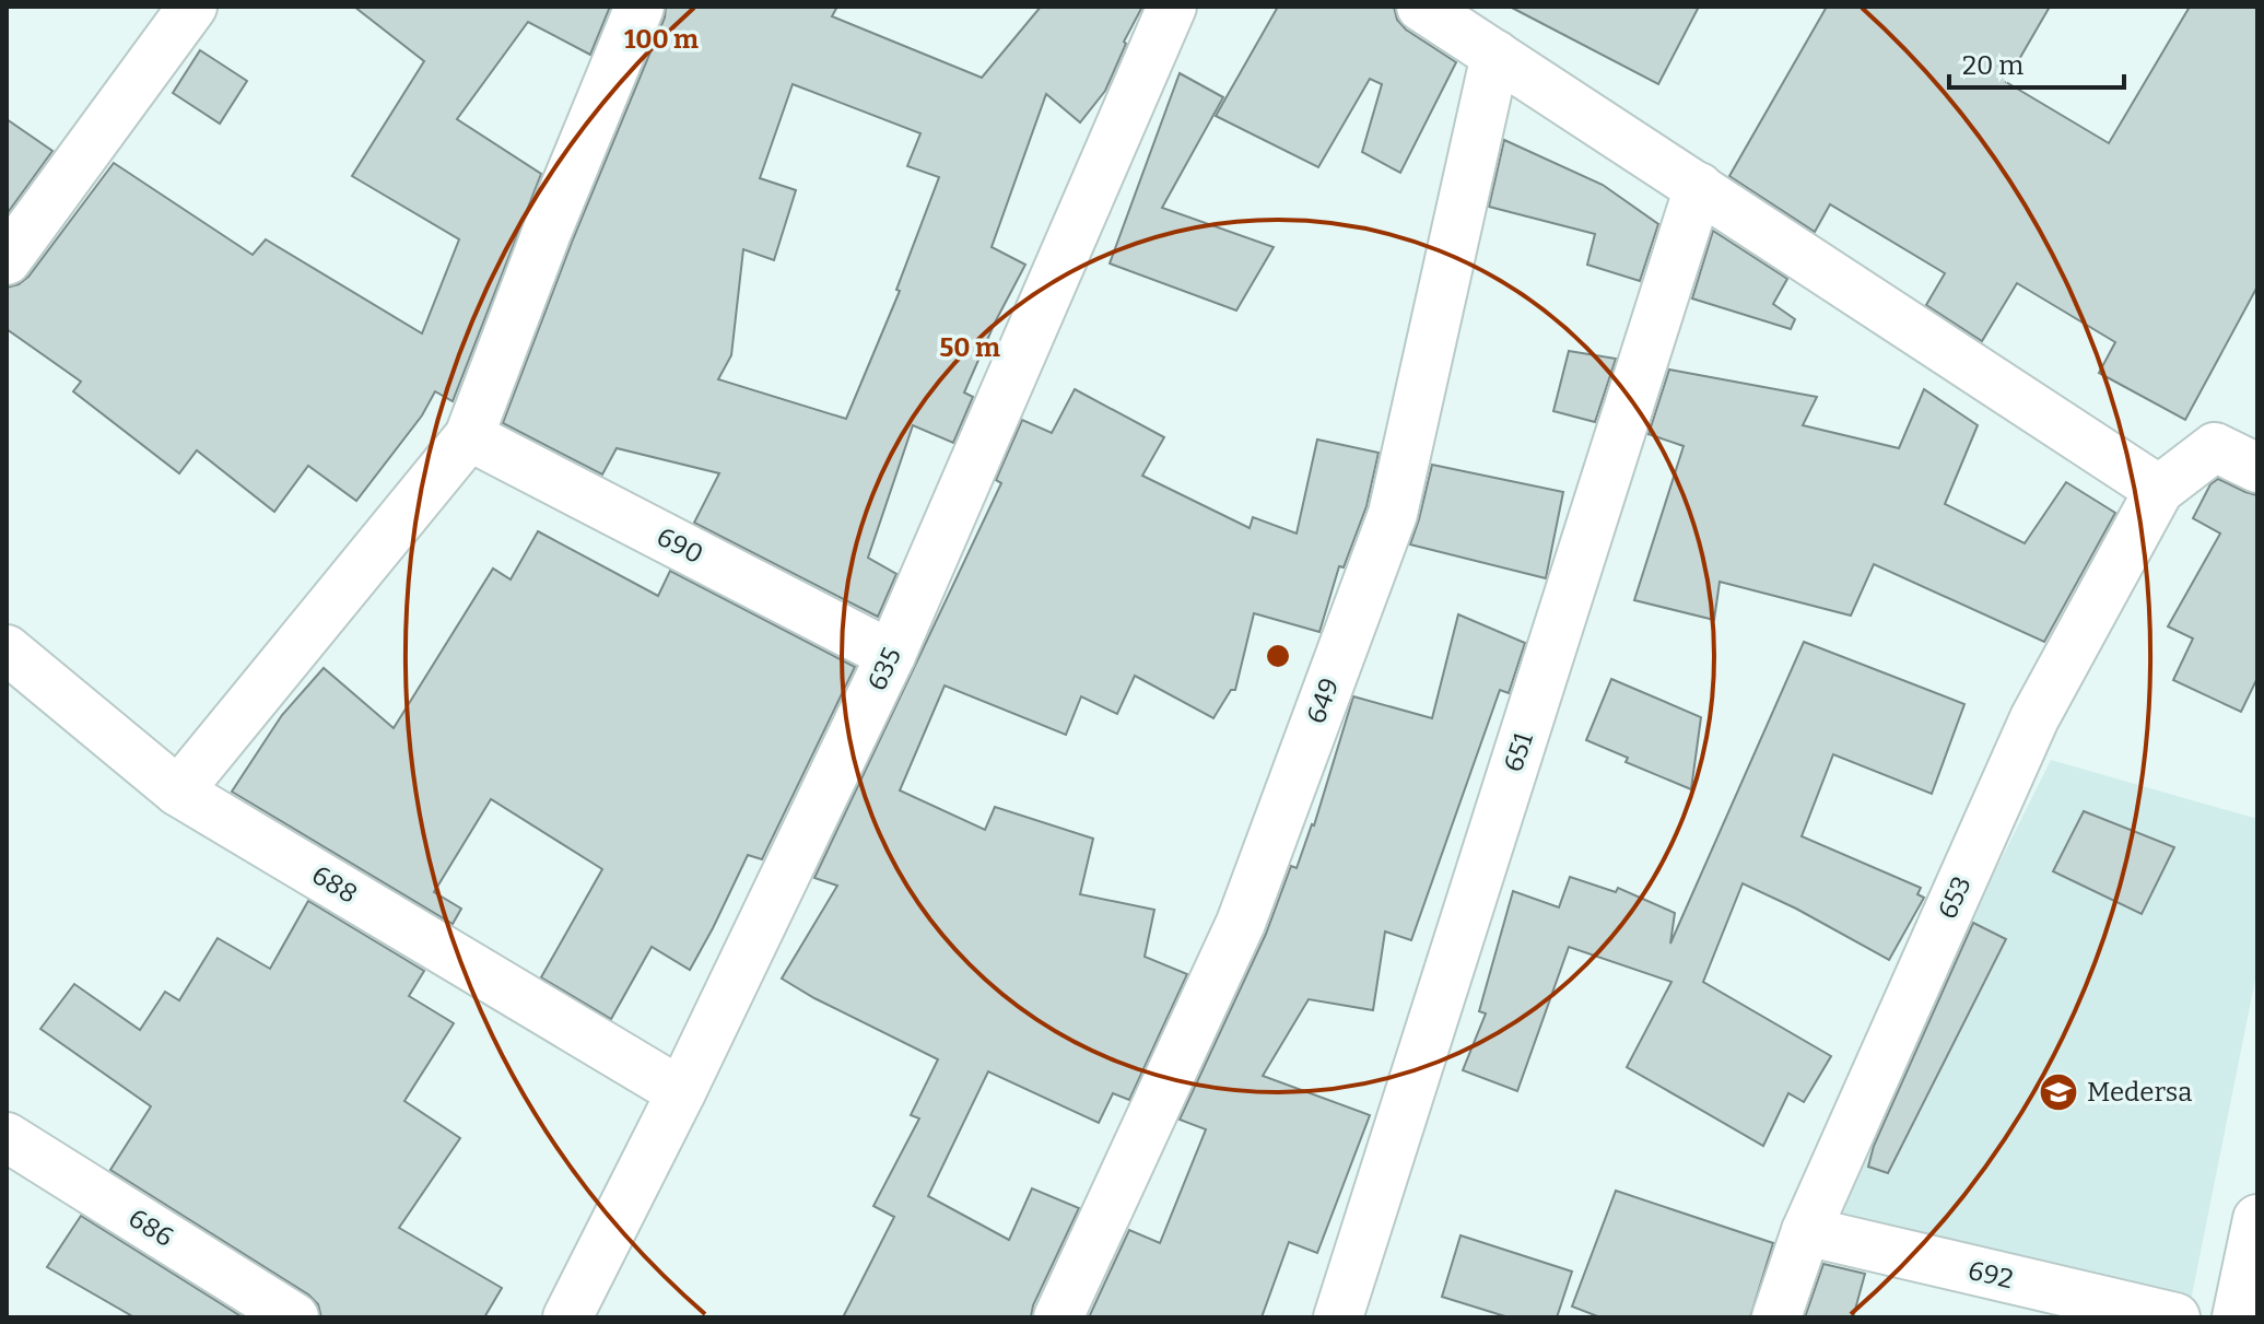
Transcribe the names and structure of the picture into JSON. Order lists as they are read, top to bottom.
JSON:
{
  "streets": {
    "street": [
      "690",
      "635",
      "649",
      "651",
      "688",
      "653",
      "686",
      "692"
    ]
  },
  "crossings": [
    ["690", "635"],
    ["635", "688"],
    ["653", "692"]
  ],
  "places": {
    "school or university": ["Medersa"]
  },
  "scale_bar": "20 m",
  "rings": ["100 m", "50 m"]
}
